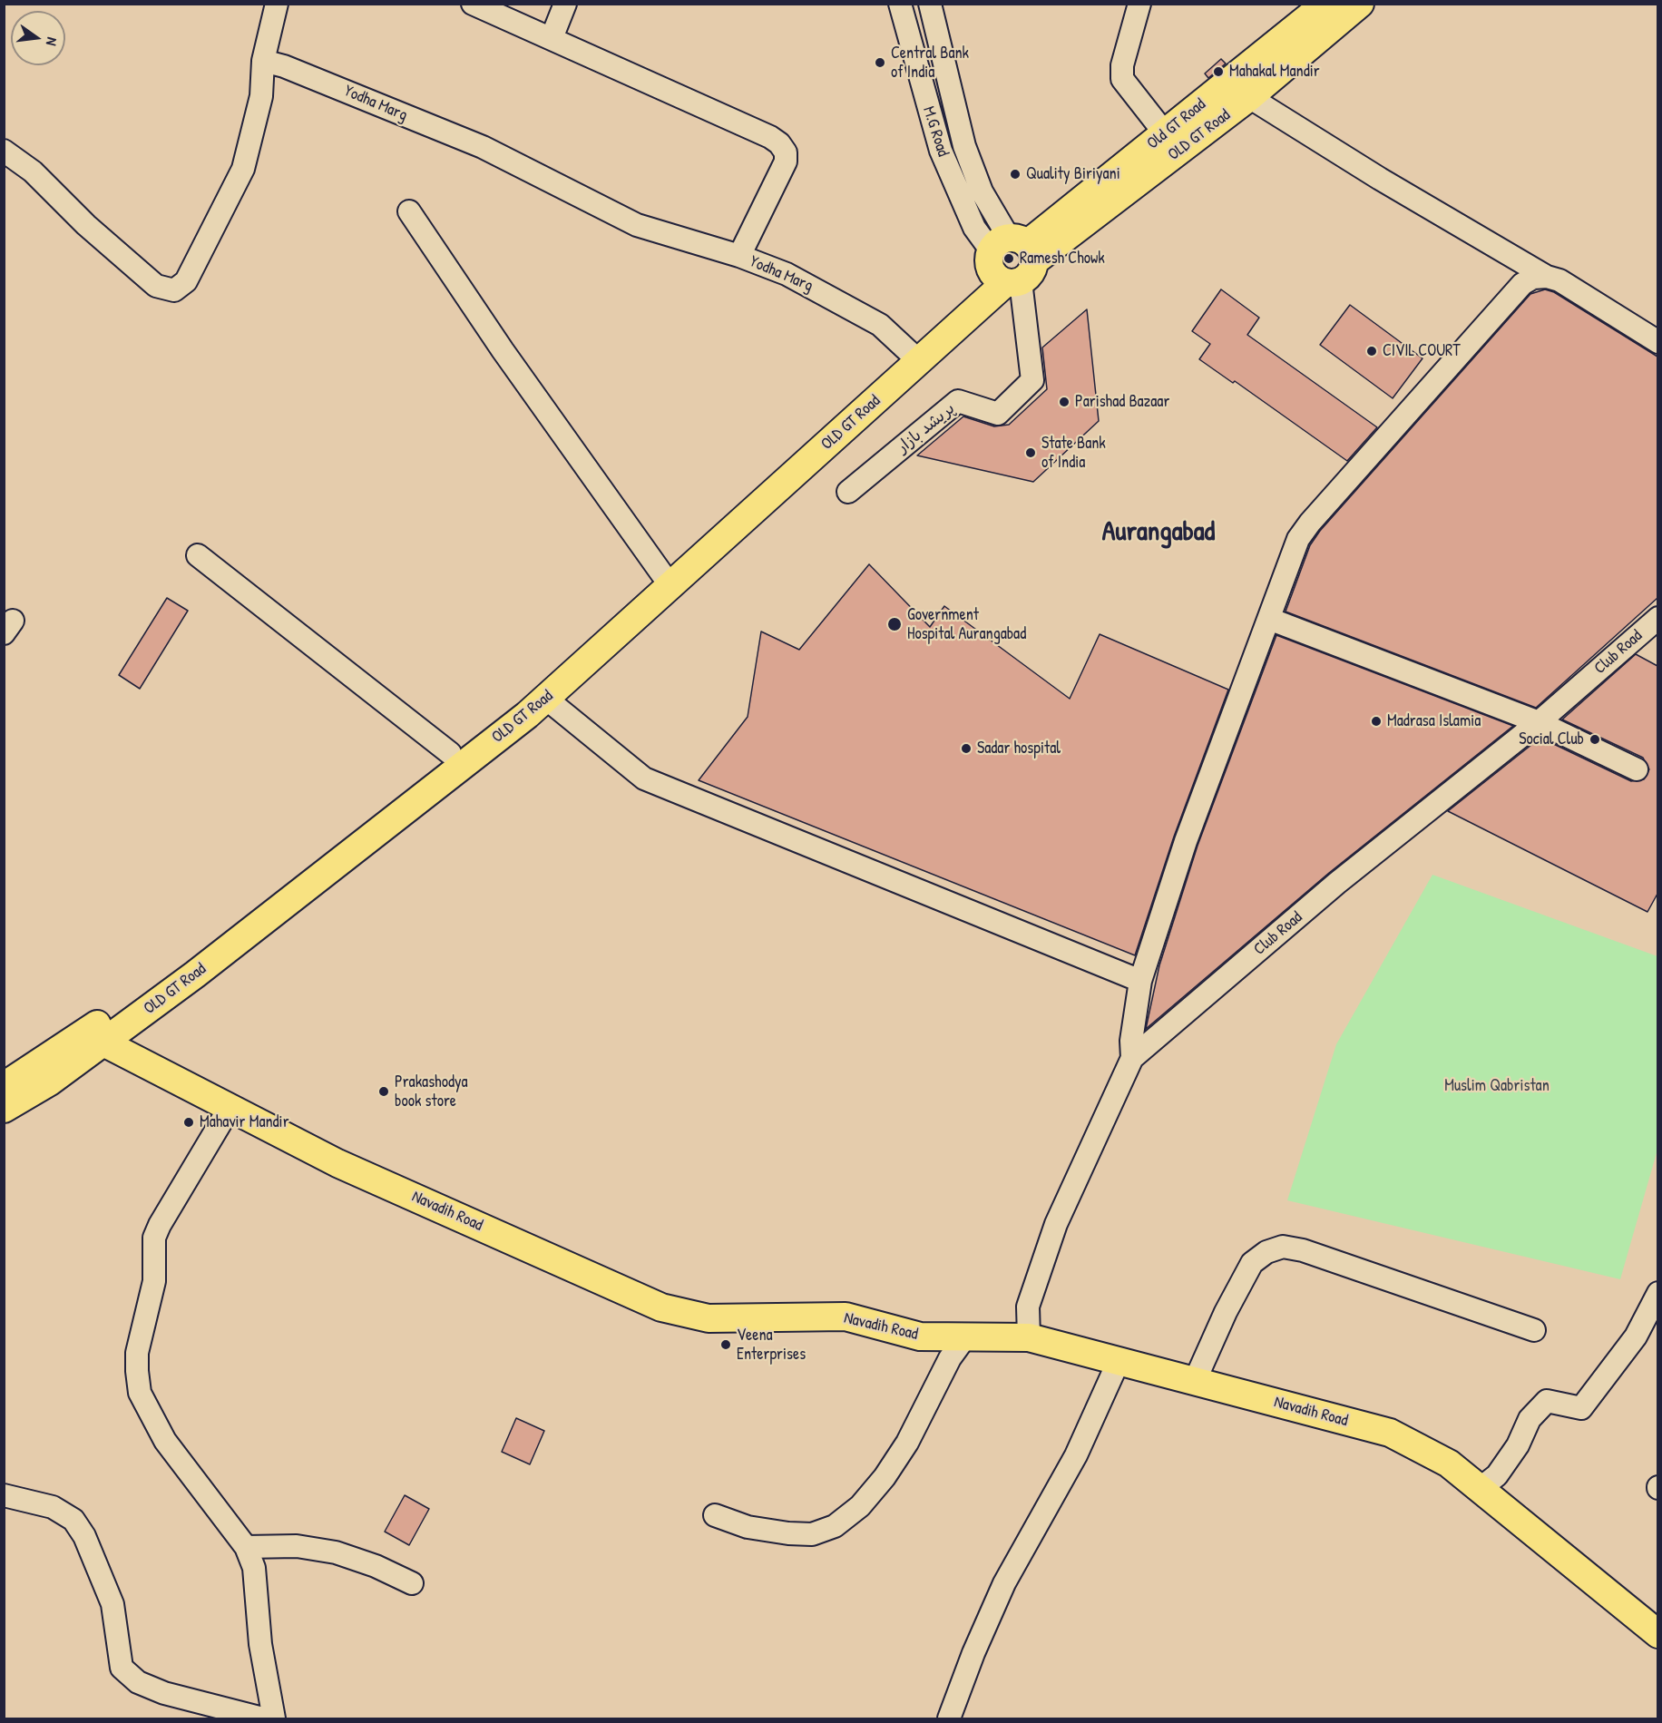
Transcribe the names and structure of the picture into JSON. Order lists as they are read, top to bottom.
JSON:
{
  "streets": {
    "main road": ["Old GT Road", "OLD GT Road", "Navadih Road"],
    "street": [
      "Yodha Marg",
      "M.G Road",
      "پریشد بازار",
      "Club Road"
    ]
  },
  "crossings": [
    ["Yodha Marg", "OLD GT Road"],
    ["Old GT Road", "M.G Road"],
    ["Old GT Road", "OLD GT Road"],
    ["Old GT Road", "پریشد بازار"],
    ["M.G Road", "OLD GT Road"],
    ["M.G Road", "پریشد بازار"],
    ["OLD GT Road", "پریشد بازار"],
    ["OLD GT Road", "Navadih Road"],
    ["Club Road", "Navadih Road"]
  ],
  "districts": ["Aurangabad"],
  "parks": ["Muslim Qabristan"],
  "places": [
    "Central Bank of India",
    "Mahakal Mandir",
    "Quality Biriyani",
    "Ramesh Chowk",
    "CIVIL COURT",
    "Parishad Bazaar",
    "State Bank of India",
    "Government Hospital Aurangabad",
    "Madrasa Islamia",
    "Social Club",
    "Sadar hospital",
    "Prakashodya book store",
    "Mahavir Mandir",
    "Veena Enterprises"
  ],
  "north": "right"
}
